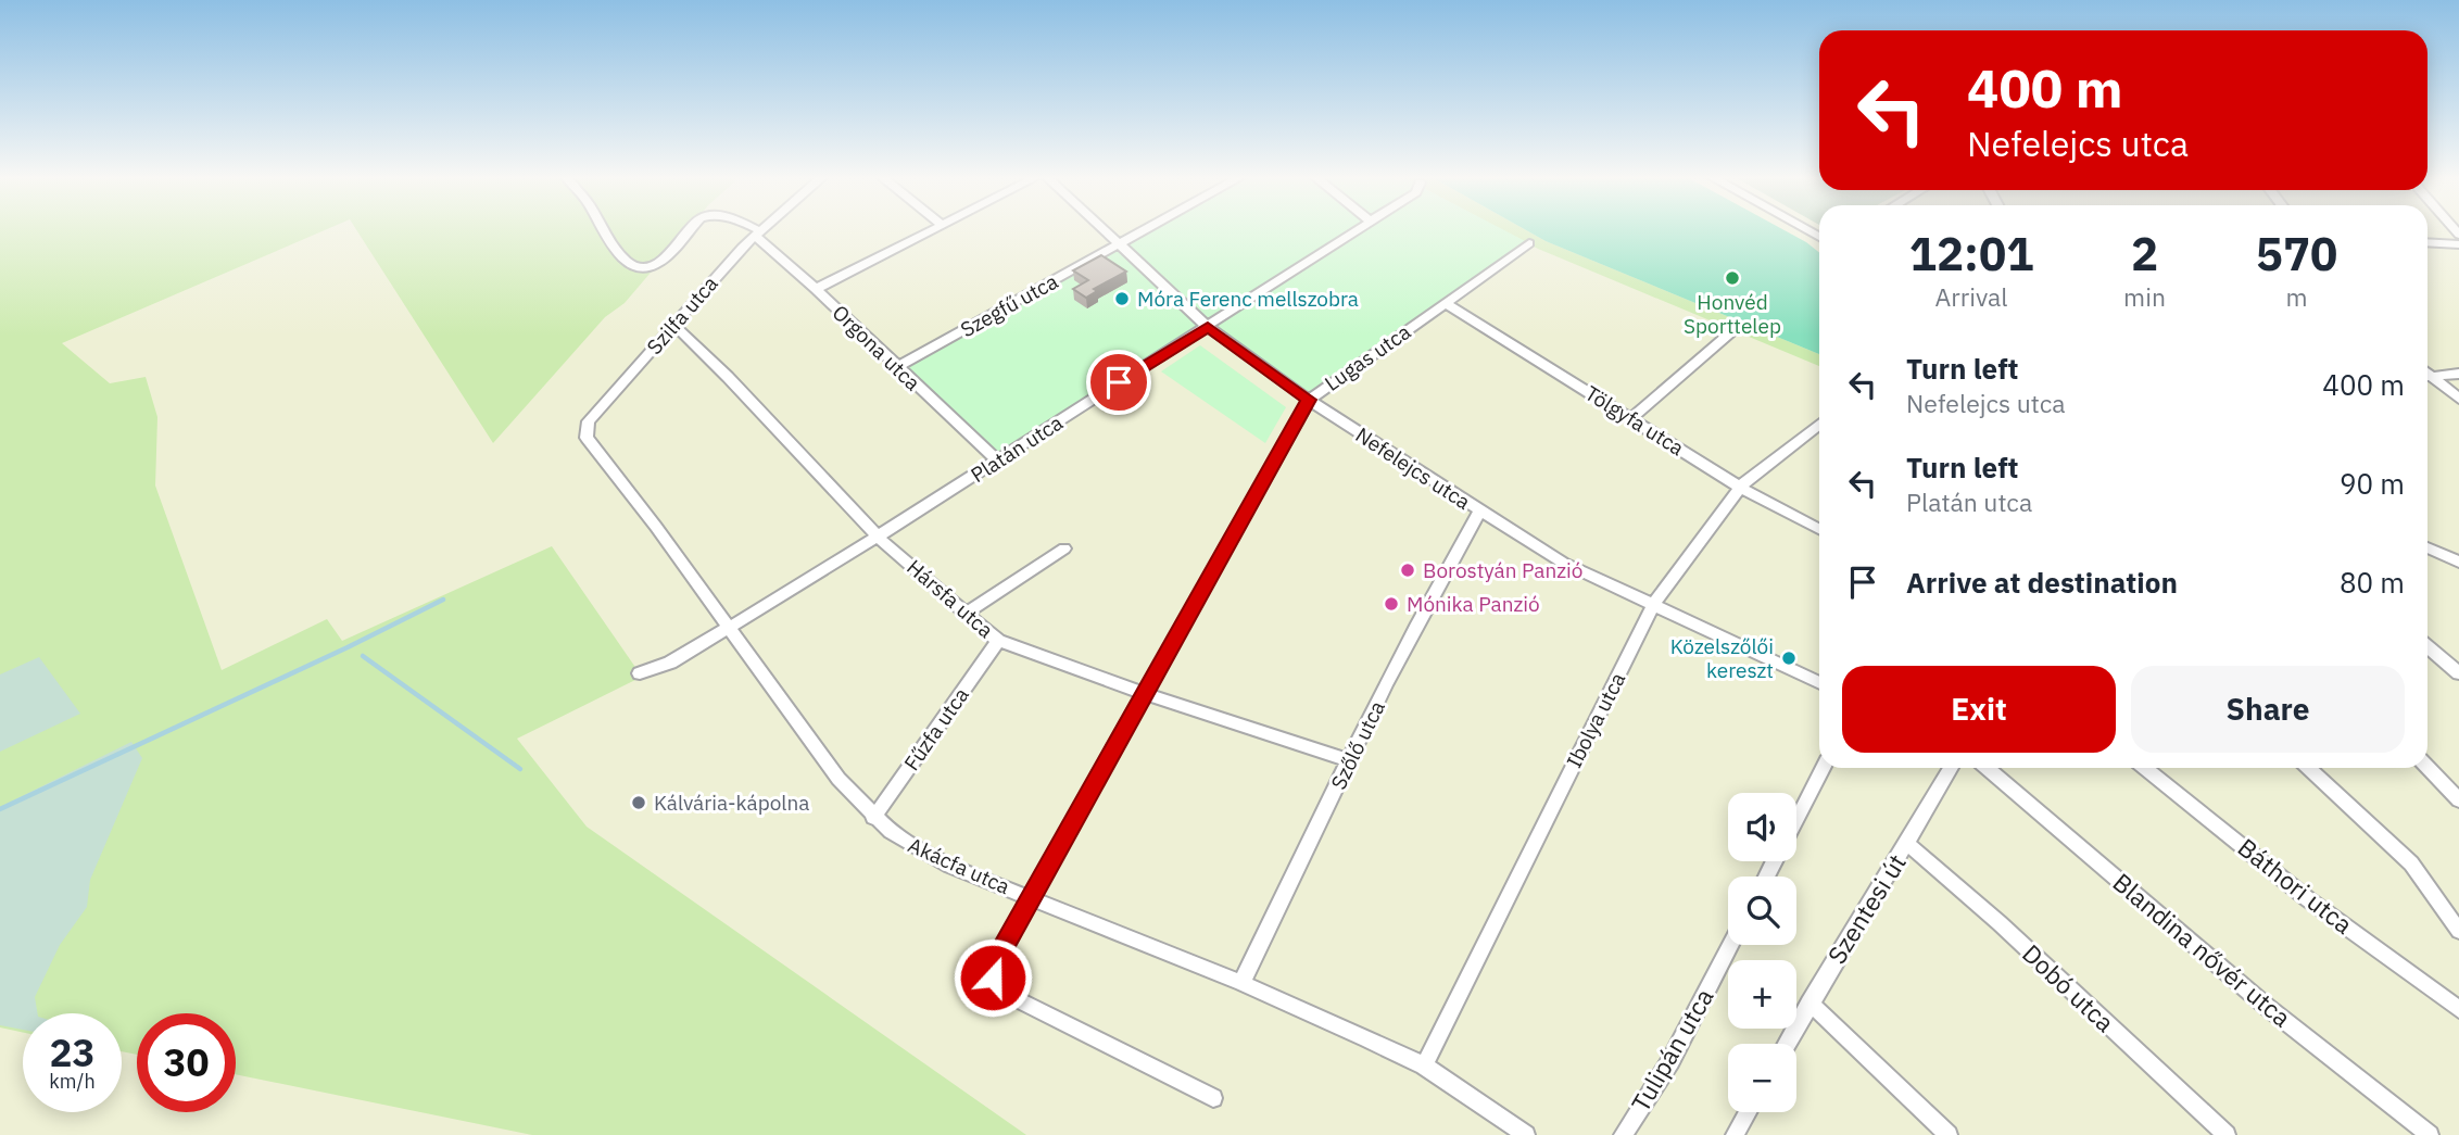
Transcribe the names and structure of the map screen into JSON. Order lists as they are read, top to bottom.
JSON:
{
  "streets": {
    "street": [
      "Szegfű utca",
      "Szilfa utca",
      "Orgona utca",
      "Lugas utca",
      "Tölgyfa utca",
      "Platán utca",
      "Nefelejcs utca",
      "Hársfa utca",
      "Ibolya utca",
      "Fűzfa utca",
      "Szőlő utca",
      "Akácfa utca",
      "Báthori utca",
      "Szentesi út",
      "Blandina nővér utca",
      "Dobó utca",
      "Tulipán utca"
    ]
  },
  "crossings": [
    ["Szegfű utca", "Orgona utca"],
    ["Szegfű utca", "Nefelejcs utca"],
    ["Szilfa utca", "Orgona utca"],
    ["Szilfa utca", "Hársfa utca"],
    ["Szilfa utca", "Akácfa utca"],
    ["Orgona utca", "Platán utca"],
    ["Lugas utca", "Tölgyfa utca"],
    ["Lugas utca", "Nefelejcs utca"],
    ["Lugas utca", "Hársfa utca"],
    ["Lugas utca", "Akácfa utca"],
    ["Tölgyfa utca", "Ibolya utca"],
    ["Platán utca", "Nefelejcs utca"],
    ["Platán utca", "Hársfa utca"],
    ["Platán utca", "Akácfa utca"],
    ["Nefelejcs utca", "Ibolya utca"],
    ["Nefelejcs utca", "Szőlő utca"],
    ["Hársfa utca", "Fűzfa utca"],
    ["Hársfa utca", "Szőlő utca"],
    ["Ibolya utca", "Akácfa utca"],
    ["Fűzfa utca", "Akácfa utca"],
    ["Szőlő utca", "Akácfa utca"],
    ["Szentesi út", "Dobó utca"]
  ],
  "places": [
    "Honvéd Sporttelep",
    "Móra Ferenc mellszobra",
    "Borostyán Panzió",
    "Mónika Panzió",
    "Közelszőlői kereszt",
    "Kálvária-kápolna"
  ],
  "page": {
    "turn": ["400 m", "Nefelejcs utca"],
    "eta": [
      "12:01",
      "Arrival",
      "2",
      "min",
      "570",
      "m"
    ],
    "list": [
      {
        "name": "Turn left",
        "note": "Nefelejcs utca",
        "value": "400 m"
      },
      {
        "name": "Turn left",
        "note": "Platán utca",
        "value": "90 m"
      },
      {
        "name": "Arrive at destination",
        "value": "80 m"
      }
    ],
    "buttons": ["Exit", "Share"],
    "map_buttons": ["+", "−"],
    "speed": "23 km/h",
    "limit": "30"
  }
}
